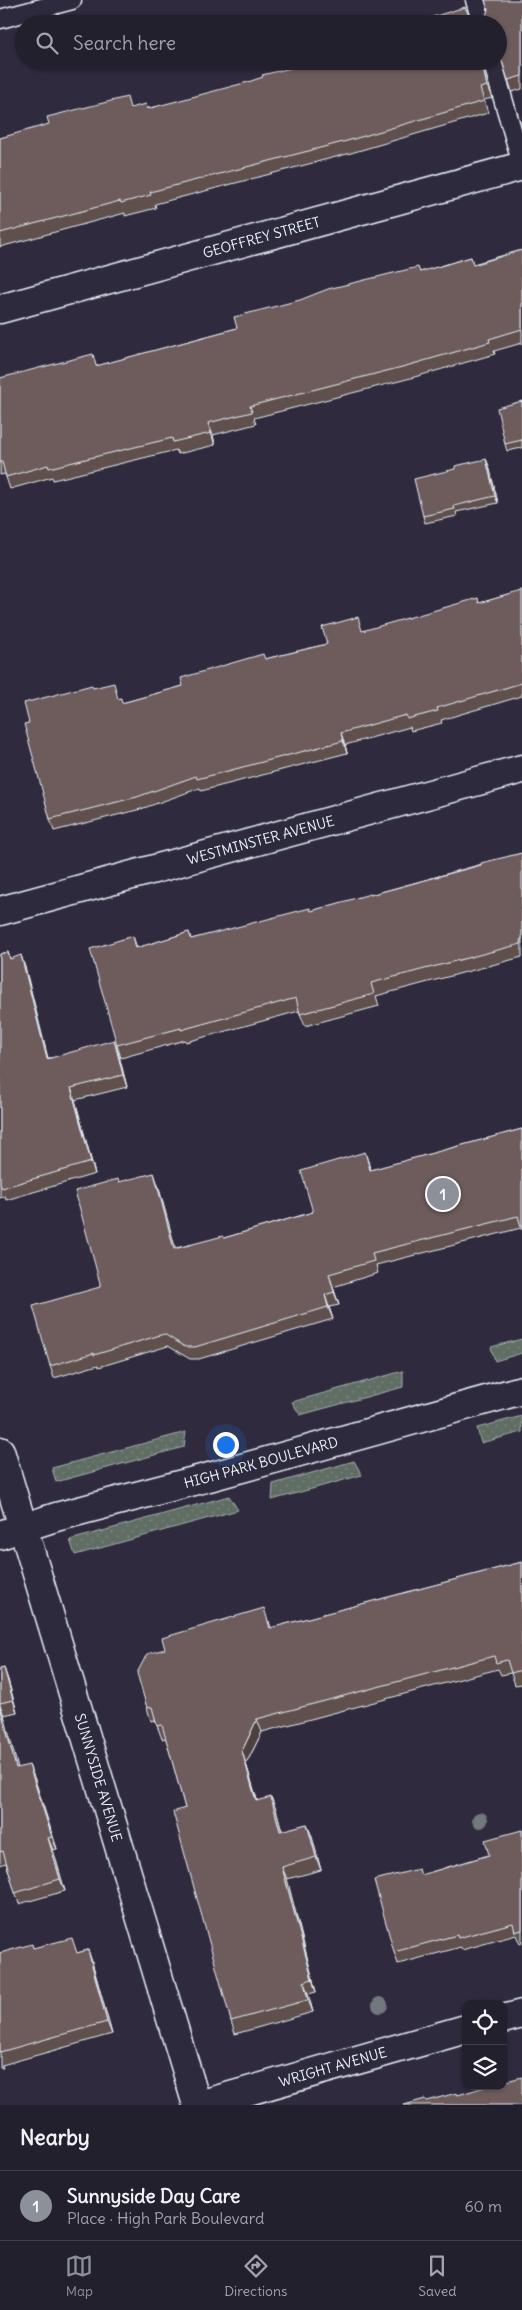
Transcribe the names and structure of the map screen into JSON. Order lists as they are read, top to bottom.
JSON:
{
  "streets": {
    "street": [
      "GEOFFREY STREET",
      "WESTMINSTER AVENUE",
      "HIGH PARK BOULEVARD",
      "SUNNYSIDE AVENUE",
      "WRIGHT AVENUE"
    ]
  },
  "crossings": [
    ["HIGH PARK BOULEVARD", "SUNNYSIDE AVENUE"],
    ["SUNNYSIDE AVENUE", "WRIGHT AVENUE"]
  ],
  "page": {
    "search": "Search here",
    "pins": "1",
    "heading": "Nearby",
    "list": [
      {
        "mark": "1",
        "name": "Sunnyside Day Care",
        "note": "Place · High Park Boulevard",
        "value": "60 m"
      }
    ],
    "nav": ["Map", "Directions", "Saved"]
  }
}
